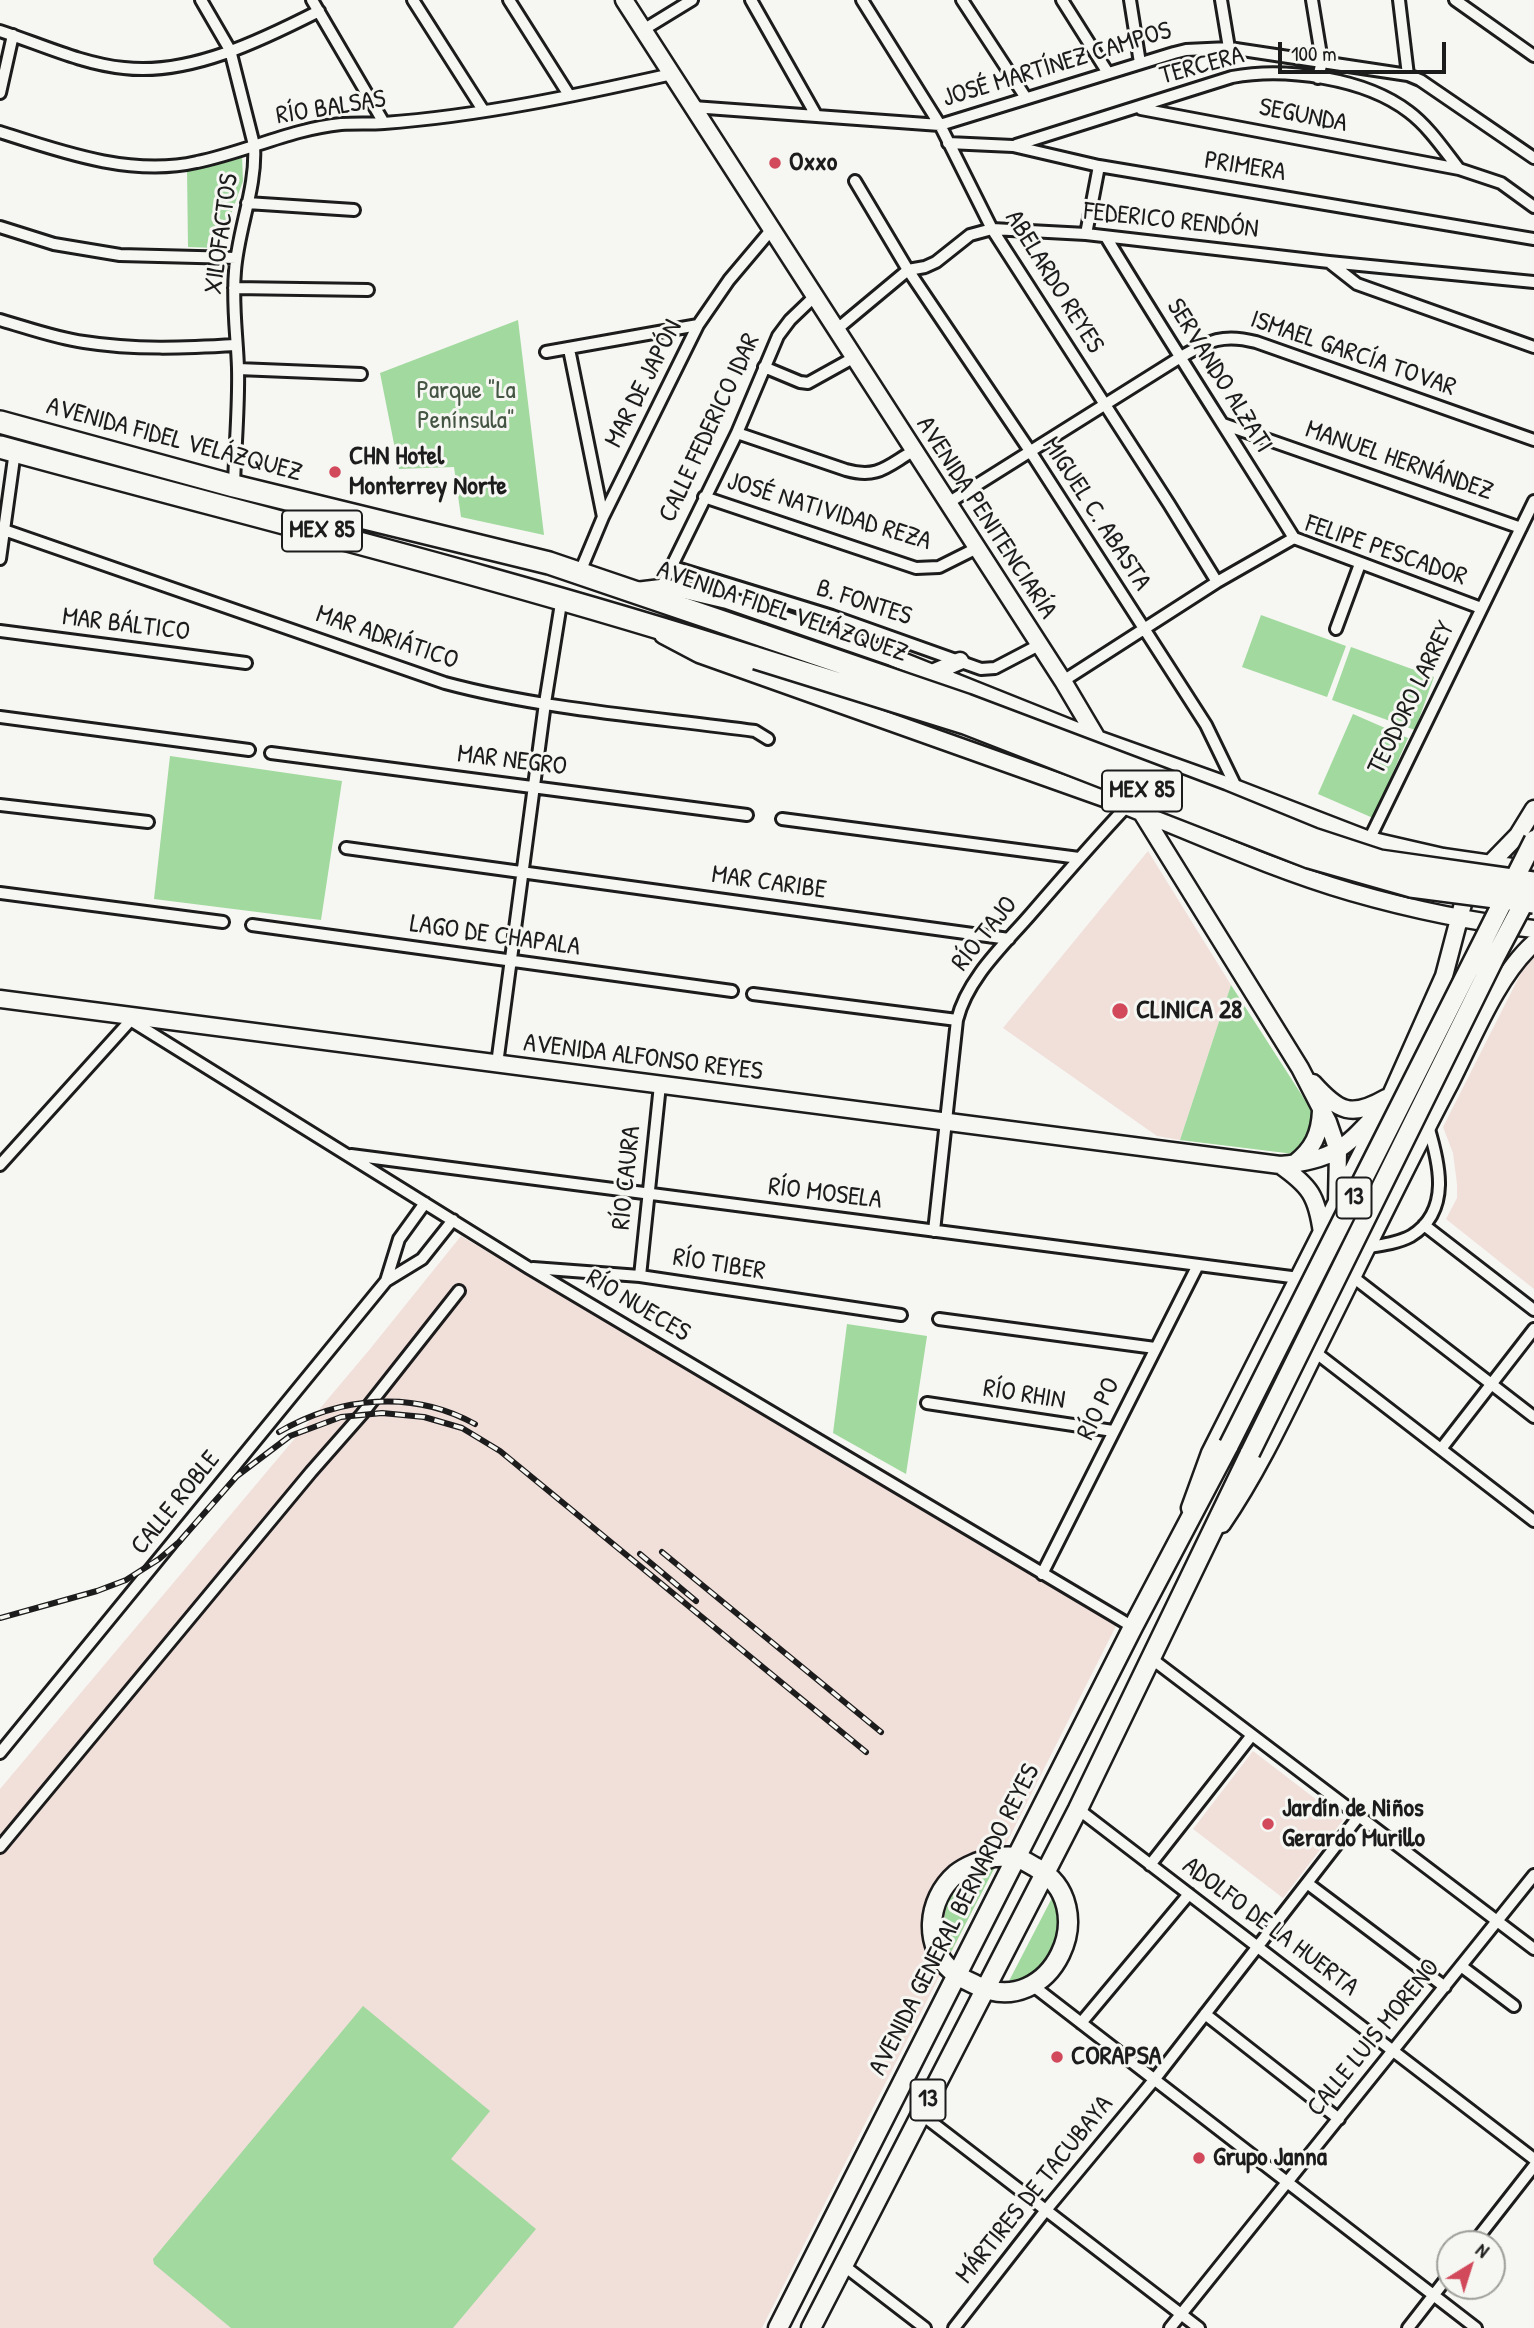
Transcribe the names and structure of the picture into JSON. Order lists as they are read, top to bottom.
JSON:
{
  "streets": {
    "highway": ["AVENIDA FIDEL VELÁZQUEZ", "MEX 85"],
    "main road": ["13", "AVENIDA GENERAL BERNARDO REYES"],
    "street": [
      "JOSÉ MARTÍNEZ CAMPOS",
      "TERCERA",
      "RÍO BALSAS",
      "SEGUNDA",
      "PRIMERA",
      "FEDERICO RENDÓN",
      "XILOFACTOS",
      "ABELARDO REYES",
      "ISMAEL GARCÍA TOVAR",
      "SERVANDO ALZATI",
      "MAR DE JAPÓN",
      "CALLE FEDERICO IDAR",
      "MANUEL HERNÁNDEZ",
      "JOSÉ NATIVIDAD REZA",
      "MIGUEL C. ABASTA",
      "AVENIDA PENITENCIARÍA",
      "FELIPE PESCADOR",
      "B. FONTES",
      "MAR BÁLTICO",
      "MAR ADRIÁTICO",
      "TEODORO LARREY",
      "MAR NEGRO",
      "MAR CARIBE",
      "RÍO TAJO",
      "LAGO DE CHAPALA",
      "AVENIDA ALFONSO REYES",
      "RÍO CAURA",
      "RÍO MOSELA",
      "RÍO TIBER",
      "RÍO NUECES",
      "RÍO RHIN",
      "RÍO PO",
      "CALLE ROBLE",
      "ADOLFO DE LA HUERTA",
      "CALLE LUIS MORENO",
      "MÁRTIRES DE TACUBAYA"
    ]
  },
  "crossings": [
    ["JOSÉ MARTÍNEZ CAMPOS", "ABELARDO REYES"],
    ["JOSÉ MARTÍNEZ CAMPOS", "AVENIDA PENITENCIARÍA"],
    ["TERCERA", "SEGUNDA"],
    ["TERCERA", "PRIMERA"],
    ["RÍO BALSAS", "XILOFACTOS"],
    ["RÍO BALSAS", "AVENIDA PENITENCIARÍA"],
    ["PRIMERA", "ABELARDO REYES"],
    ["FEDERICO RENDÓN", "ABELARDO REYES"],
    ["FEDERICO RENDÓN", "SERVANDO ALZATI"],
    ["FEDERICO RENDÓN", "MIGUEL C. ABASTA"],
    ["FEDERICO RENDÓN", "AVENIDA PENITENCIARÍA"],
    ["XILOFACTOS", "AVENIDA FIDEL VELÁZQUEZ"],
    ["ABELARDO REYES", "ISMAEL GARCÍA TOVAR"],
    ["ABELARDO REYES", "FELIPE PESCADOR"],
    ["ISMAEL GARCÍA TOVAR", "SERVANDO ALZATI"],
    ["ISMAEL GARCÍA TOVAR", "MIGUEL C. ABASTA"],
    ["ISMAEL GARCÍA TOVAR", "AVENIDA PENITENCIARÍA"],
    ["SERVANDO ALZATI", "MANUEL HERNÁNDEZ"],
    ["SERVANDO ALZATI", "FELIPE PESCADOR"],
    ["MAR DE JAPÓN", "AVENIDA FIDEL VELÁZQUEZ"],
    ["MAR DE JAPÓN", "AVENIDA PENITENCIARÍA"],
    ["CALLE FEDERICO IDAR", "JOSÉ NATIVIDAD REZA"],
    ["CALLE FEDERICO IDAR", "AVENIDA PENITENCIARÍA"],
    ["CALLE FEDERICO IDAR", "B. FONTES"],
    ["AVENIDA FIDEL VELÁZQUEZ", "13"],
    ["MANUEL HERNÁNDEZ", "TEODORO LARREY"],
    ["JOSÉ NATIVIDAD REZA", "AVENIDA PENITENCIARÍA"],
    ["MIGUEL C. ABASTA", "FELIPE PESCADOR"],
    ["AVENIDA PENITENCIARÍA", "FELIPE PESCADOR"],
    ["AVENIDA PENITENCIARÍA", "B. FONTES"],
    ["AVENIDA PENITENCIARÍA", "RÍO TAJO"],
    ["AVENIDA PENITENCIARÍA", "AVENIDA ALFONSO REYES"],
    ["AVENIDA PENITENCIARÍA", "AVENIDA GENERAL BERNARDO REYES"],
    ["FELIPE PESCADOR", "TEODORO LARREY"],
    ["MAR CARIBE", "RÍO TAJO"],
    ["RÍO TAJO", "AVENIDA ALFONSO REYES"],
    ["RÍO TAJO", "RÍO MOSELA"],
    ["AVENIDA ALFONSO REYES", "RÍO CAURA"],
    ["AVENIDA ALFONSO REYES", "RÍO NUECES"],
    ["AVENIDA ALFONSO REYES", "AVENIDA GENERAL BERNARDO REYES"],
    ["RÍO CAURA", "RÍO MOSELA"],
    ["RÍO CAURA", "RÍO TIBER"],
    ["RÍO MOSELA", "RÍO NUECES"],
    ["RÍO MOSELA", "RÍO PO"],
    ["RÍO MOSELA", "AVENIDA GENERAL BERNARDO REYES"],
    ["13", "ADOLFO DE LA HUERTA"],
    ["RÍO TIBER", "RÍO NUECES"],
    ["RÍO NUECES", "RÍO PO"],
    ["RÍO NUECES", "CALLE ROBLE"],
    ["RÍO NUECES", "AVENIDA GENERAL BERNARDO REYES"],
    ["RÍO RHIN", "RÍO PO"],
    ["ADOLFO DE LA HUERTA", "CALLE LUIS MORENO"],
    ["ADOLFO DE LA HUERTA", "MÁRTIRES DE TACUBAYA"]
  ],
  "parks": ["Parque \"La Península\""],
  "places": [
    "Oxxo",
    "CHN Hotel Monterrey Norte",
    "CLINICA 28",
    "Jardín de Niños Gerardo Murillo",
    "CORAPSA",
    "Grupo Janna"
  ],
  "scale_bar": "100 m",
  "north": "top right"
}
